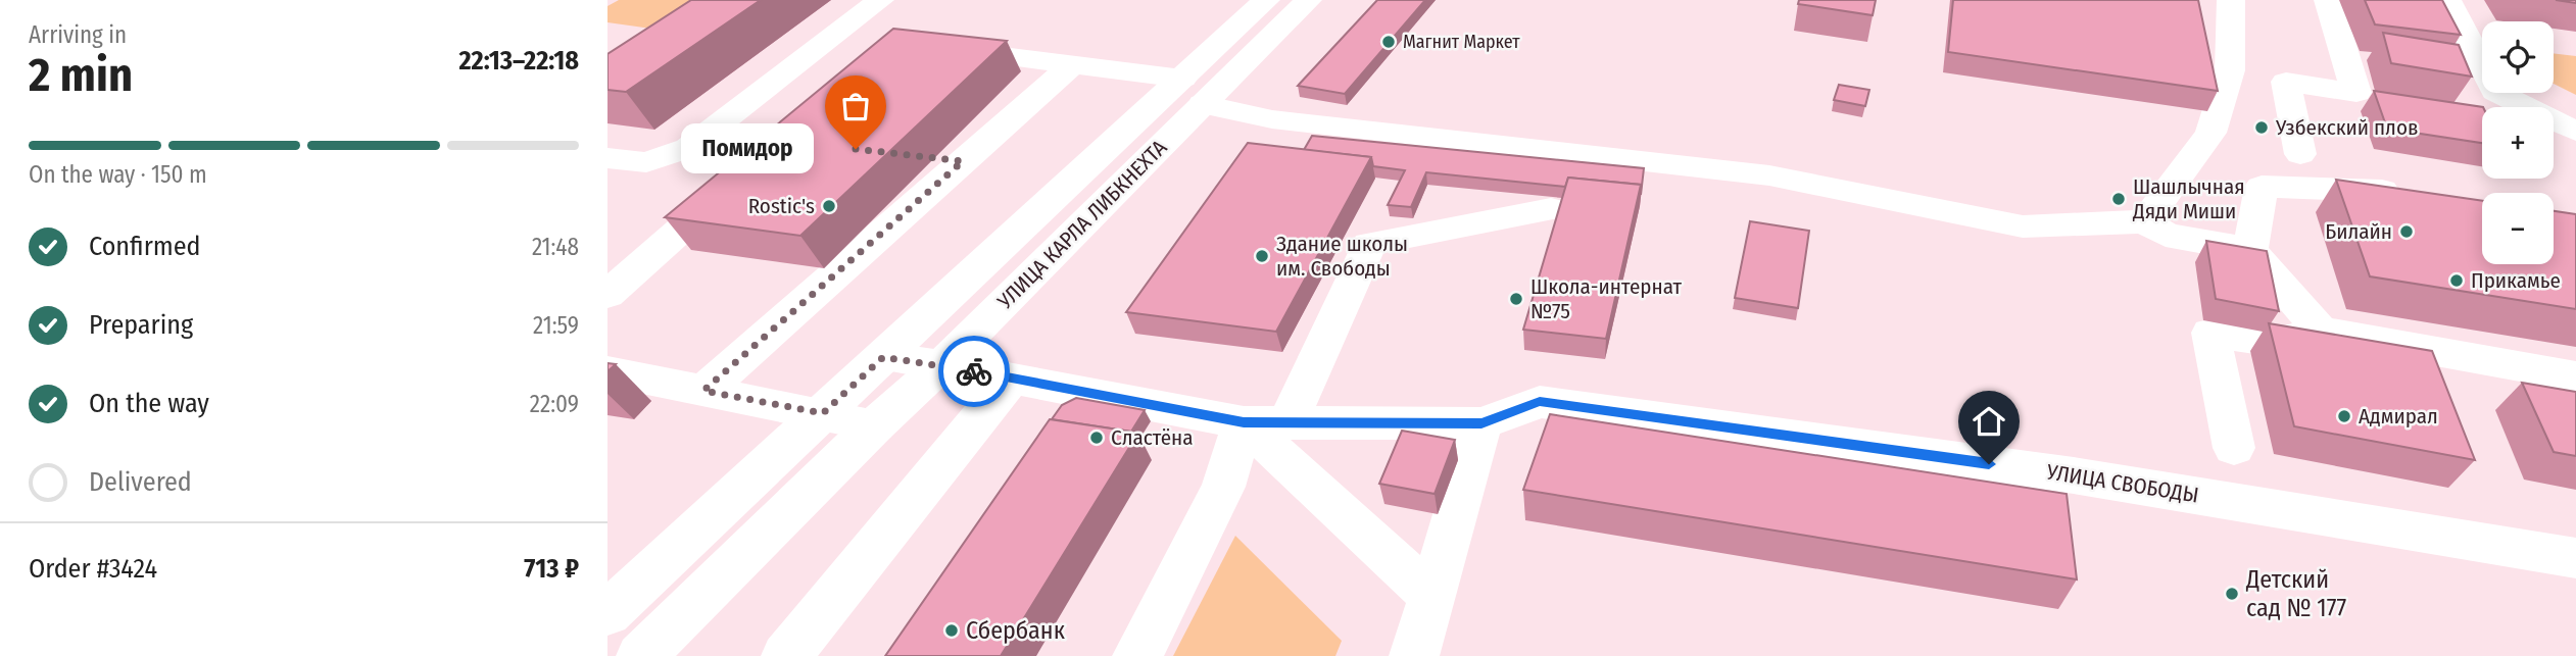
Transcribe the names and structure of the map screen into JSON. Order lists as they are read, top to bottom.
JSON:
{
  "streets": {
    "main road": ["УЛИЦА КАРЛА ЛИБКНЕХТА", "УЛИЦА СВОБОДЫ"]
  },
  "crossings": [
    ["УЛИЦА КАРЛА ЛИБКНЕХТА", "УЛИЦА СВОБОДЫ"]
  ],
  "places": [
    "Магнит Маркет",
    "Узбекский плов",
    "Помидор",
    "Шашлычная Дяди Миши",
    "Rostic's",
    "Билайн",
    "Здание школы им. Свободы",
    "Прикамье",
    "Школа-интернат №75",
    "Адмирал",
    "Сластёна",
    "Детский сад № 177",
    "Сбербанк"
  ],
  "page": {
    "heading": ["2 min", "Arriving in", "22:13–22:18"],
    "panel": ["Order #3424", "713 ₽"],
    "map_buttons": ["+", "−"],
    "bar": "On the way · 150 m",
    "bubble": "Помидор",
    "list": [
      ["Confirmed", "21:48"],
      ["Preparing", "21:59"],
      ["On the way", "22:09"],
      "Delivered"
    ]
  }
}
